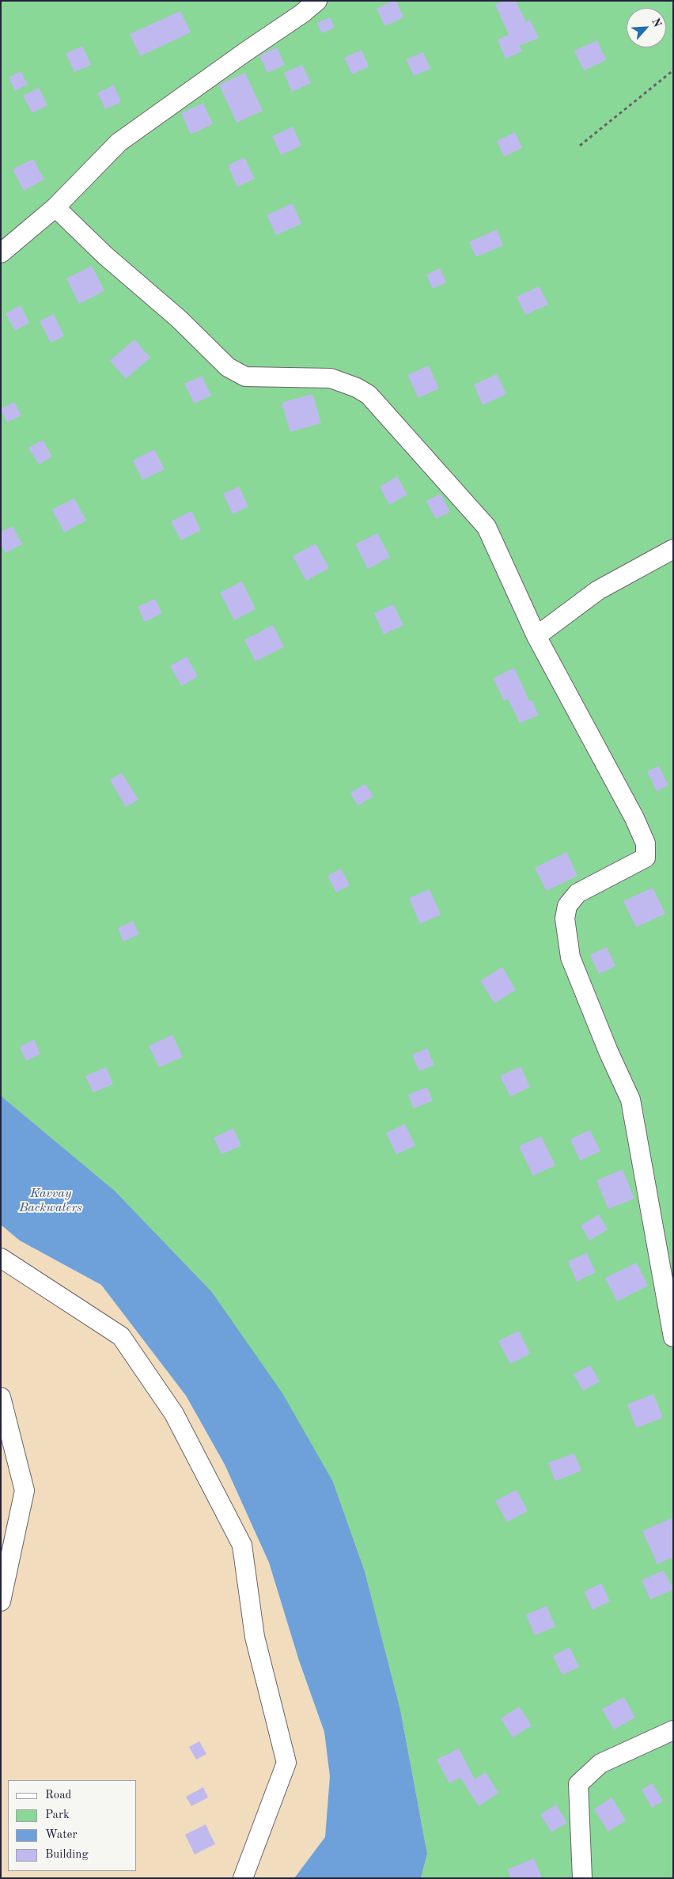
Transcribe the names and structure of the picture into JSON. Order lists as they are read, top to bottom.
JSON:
{
  "water": ["Kavvay Backwaters"],
  "legend": [
    "Road",
    "Park",
    "Water",
    "Building"
  ],
  "north": "top right"
}
